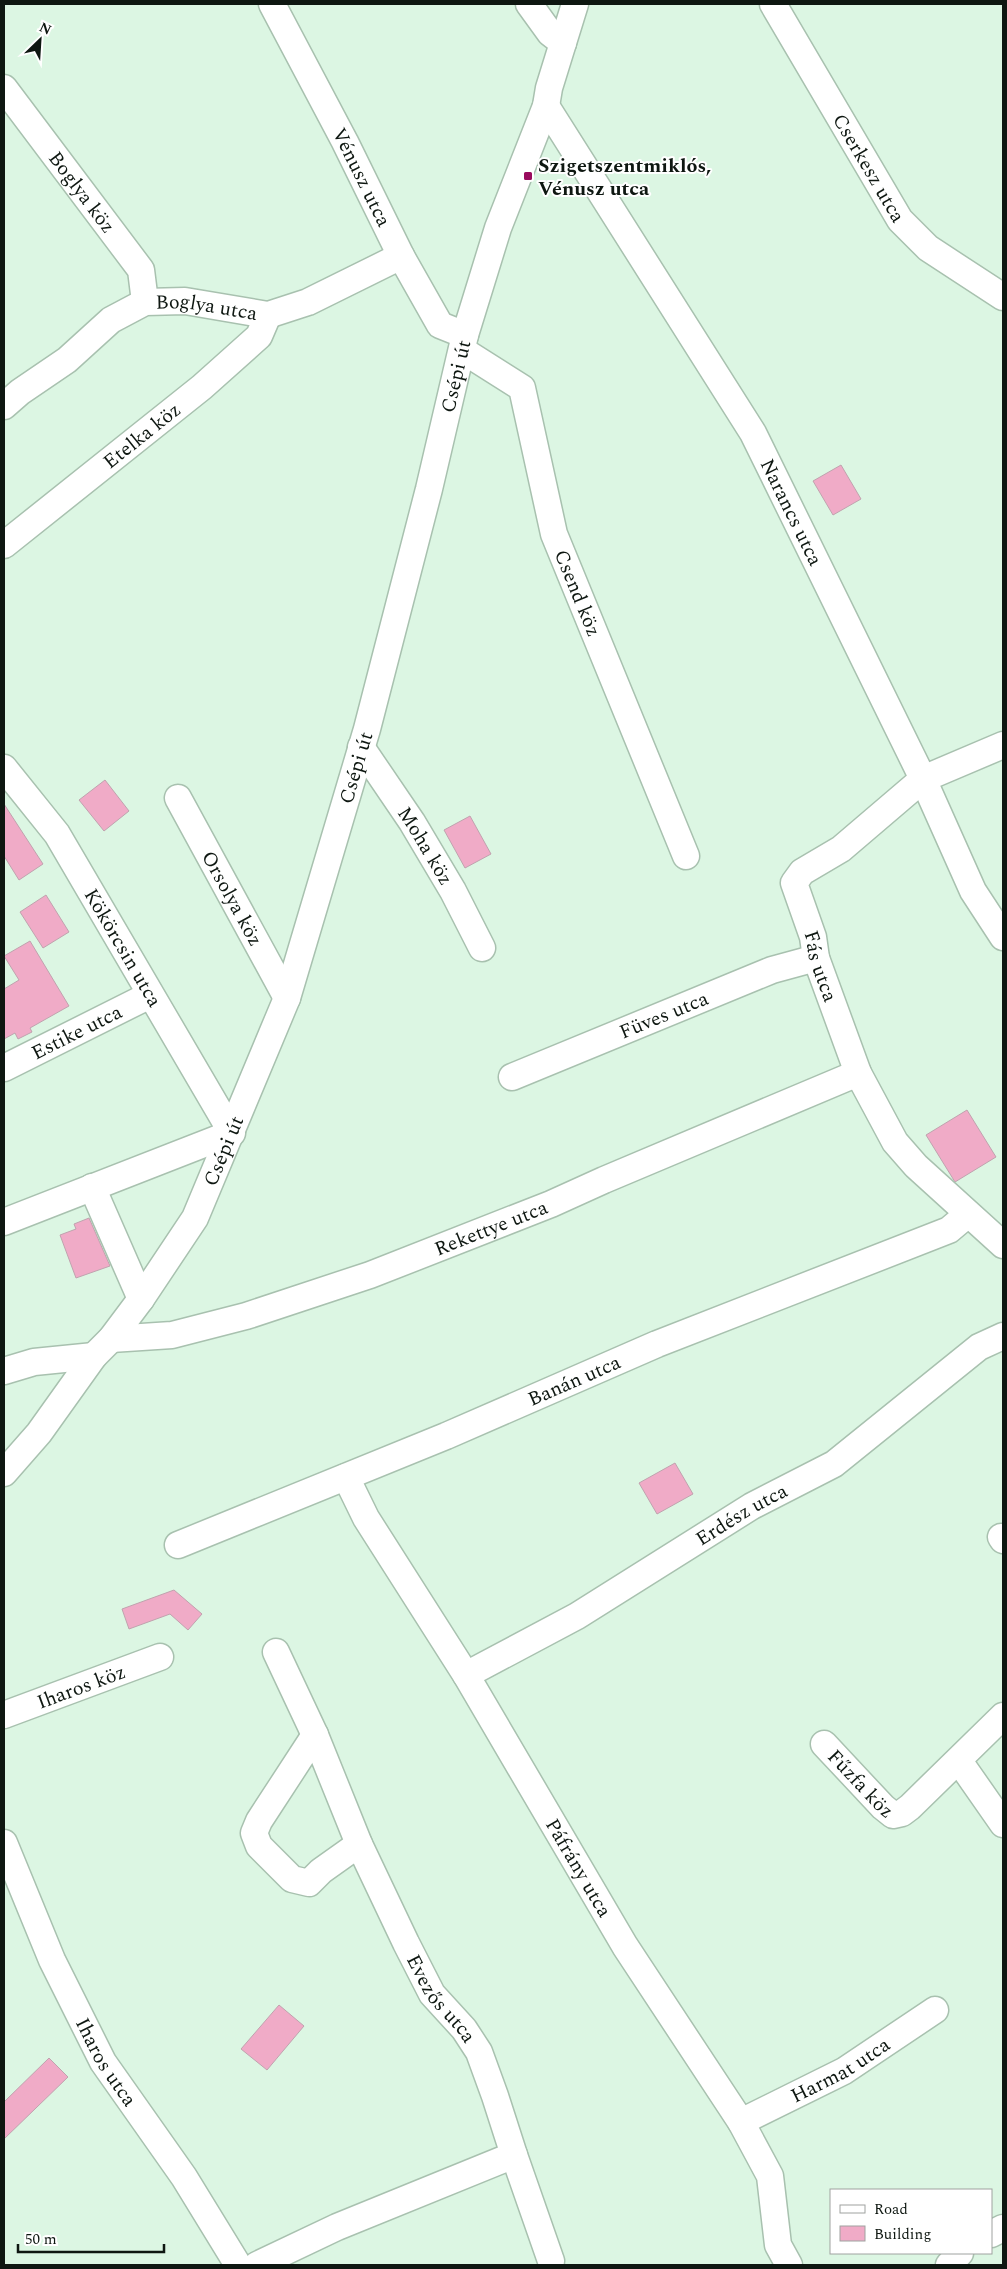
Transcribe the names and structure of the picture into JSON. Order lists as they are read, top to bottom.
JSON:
{
  "streets": {
    "street": [
      "Cserkesz utca",
      "Vénusz utca",
      "Boglya köz",
      "Boglya utca",
      "Csépi út",
      "Etelka köz",
      "Narancs utca",
      "Csend köz",
      "Moha köz",
      "Orsolya köz",
      "Kökörcsin utca",
      "Fás utca",
      "Füves utca",
      "Estike utca",
      "Rekettye utca",
      "Banán utca",
      "Erdész utca",
      "Iharos köz",
      "Fűzfa köz",
      "Páfrány utca",
      "Evezős utca",
      "Iharos utca",
      "Harmat utca"
    ]
  },
  "crossings": [
    ["Vénusz utca", "Boglya utca"],
    ["Vénusz utca", "Csépi út"],
    ["Vénusz utca", "Csend köz"],
    ["Boglya köz", "Boglya utca"],
    ["Boglya utca", "Etelka köz"],
    ["Csépi út", "Narancs utca"],
    ["Csépi út", "Csend köz"],
    ["Csépi út", "Moha köz"],
    ["Csépi út", "Orsolya köz"],
    ["Csépi út", "Kökörcsin utca"],
    ["Csépi út", "Rekettye utca"],
    ["Narancs utca", "Fás utca"],
    ["Kökörcsin utca", "Estike utca"],
    ["Fás utca", "Füves utca"],
    ["Fás utca", "Rekettye utca"],
    ["Fás utca", "Banán utca"],
    ["Banán utca", "Páfrány utca"],
    ["Erdész utca", "Páfrány utca"],
    ["Páfrány utca", "Harmat utca"]
  ],
  "places": {
    "transit": ["Szigetszentmiklós, Vénusz utca"]
  },
  "legend": ["Road", "Building"],
  "scale_bar": "50 m",
  "north": "top right"
}
